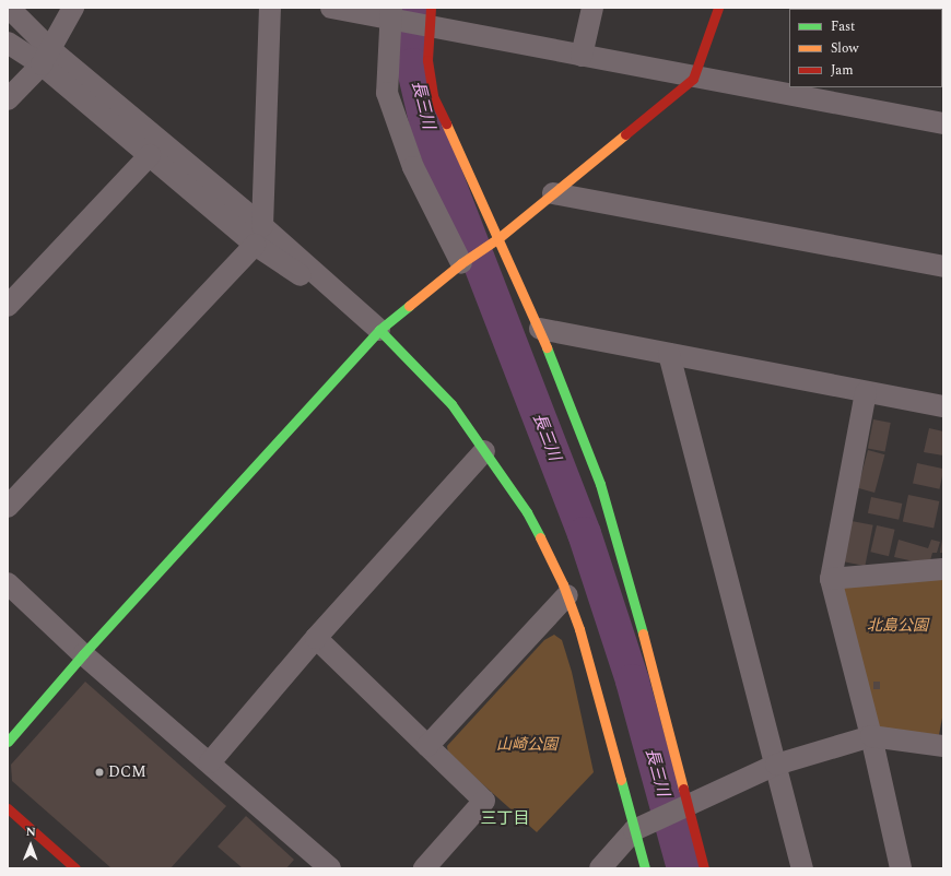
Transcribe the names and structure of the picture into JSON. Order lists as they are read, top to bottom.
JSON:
{
  "districts": ["三丁目"],
  "water": ["長三川"],
  "parks": ["北島公園", "山崎公園"],
  "places": ["DCM"],
  "legend": ["Fast", "Slow", "Jam"],
  "north": "top"
}
